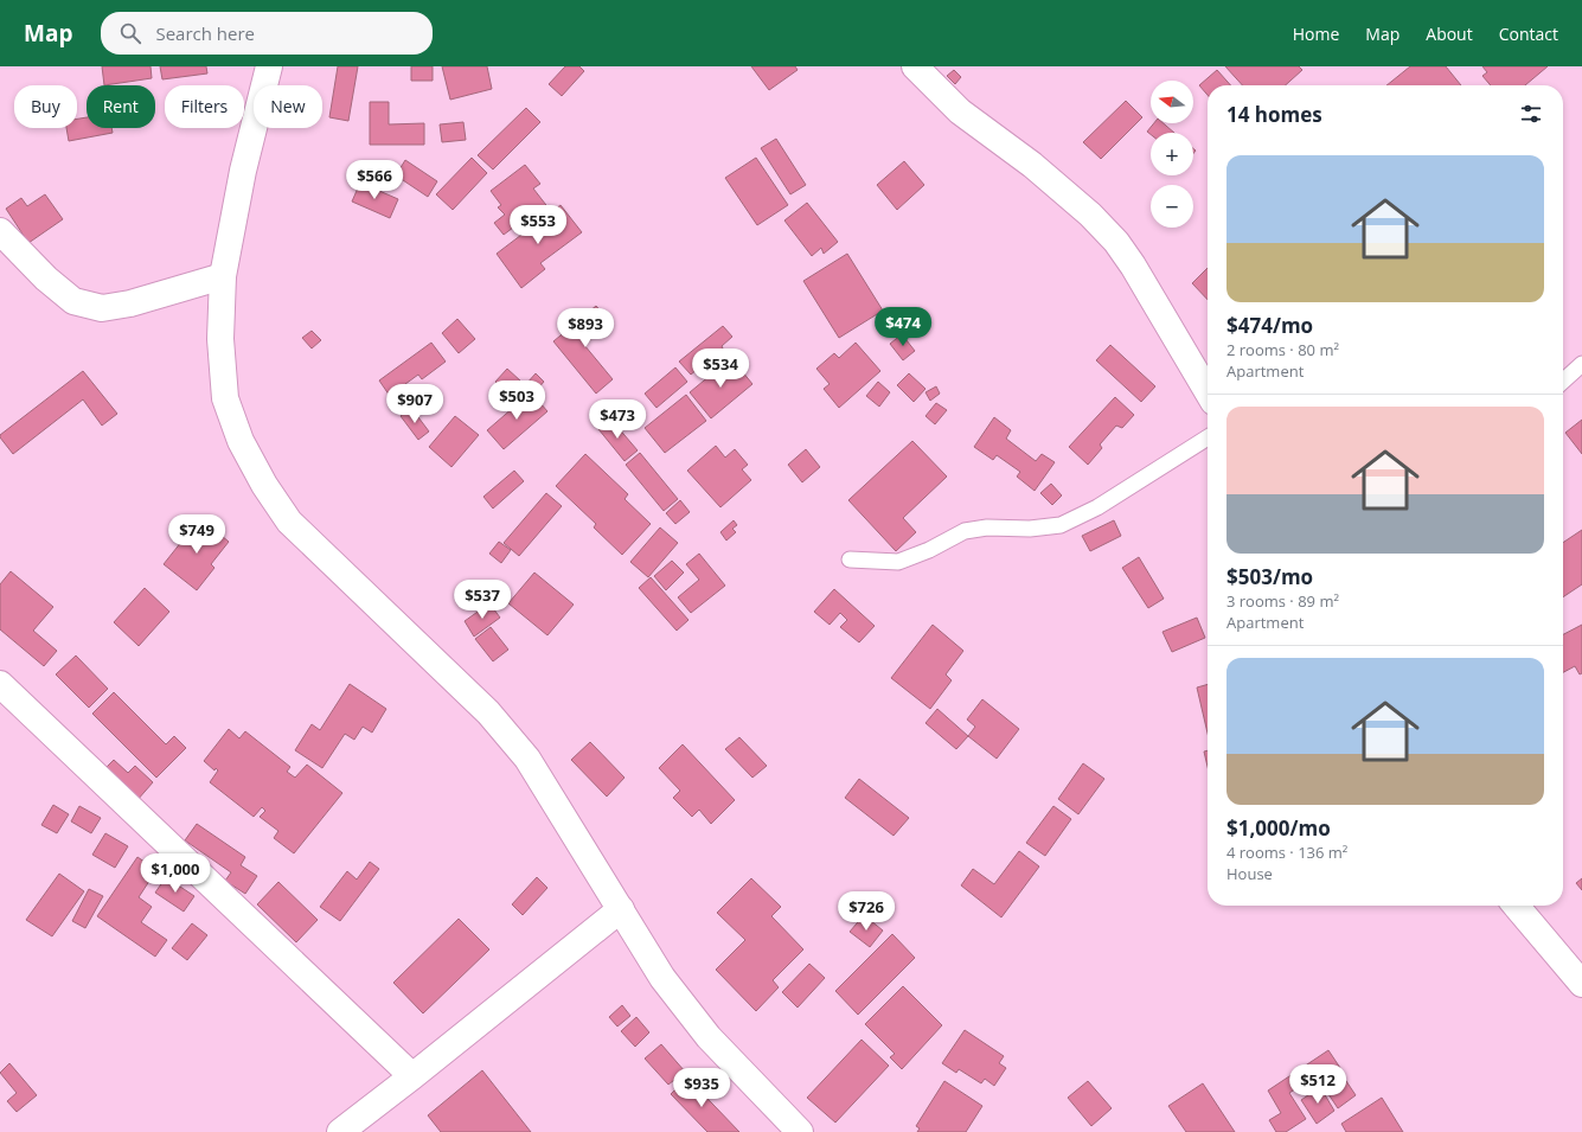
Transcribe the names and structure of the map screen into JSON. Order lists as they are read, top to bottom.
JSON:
{
  "north": "left",
  "page": {
    "header": "Map",
    "search": "Search here",
    "nav": [
      "Home",
      "Map",
      "About",
      "Contact"
    ],
    "map_buttons": ["+", "−"],
    "chip": [
      "Buy",
      "Rent",
      "Filters",
      "New"
    ],
    "heading": "14 homes",
    "list": [
      {
        "name": "$474/mo",
        "note": "2 rooms · 80 m² · Apartment"
      },
      {
        "name": "$503/mo",
        "note": "3 rooms · 89 m² · Apartment"
      },
      {
        "name": "$1,000/mo",
        "note": "4 rooms · 136 m² · House"
      }
    ],
    "price": [
      "$566",
      "$553",
      "$474",
      "$893",
      "$534",
      "$503",
      "$907",
      "$473",
      "$749",
      "$537",
      "$1,000",
      "$726",
      "$512",
      "$935"
    ]
  }
}
